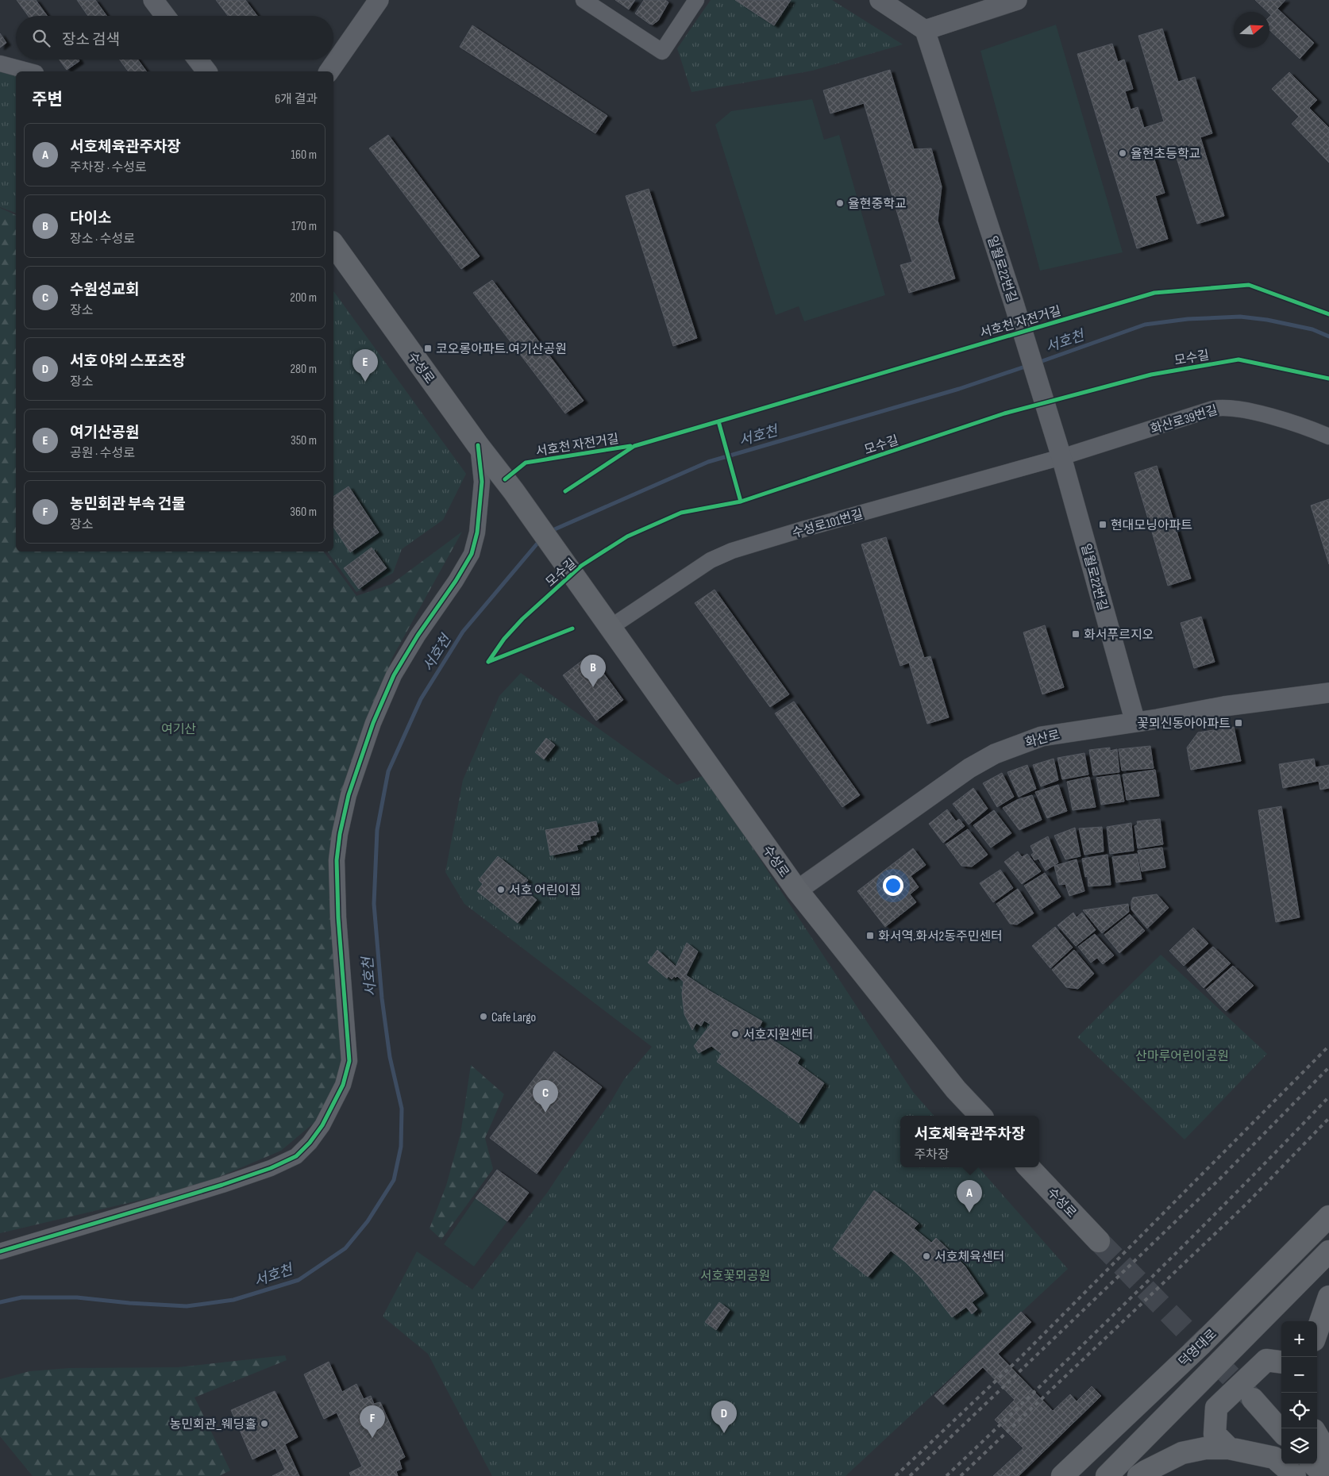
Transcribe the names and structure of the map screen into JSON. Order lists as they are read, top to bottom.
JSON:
{
  "streets": {
    "main road": ["수성로", "덕영대로"],
    "street": [
      "일월로22번길",
      "화산로39번길",
      "수성로101번길",
      "화산로"
    ],
    "cycle path": ["서호천 자전거길", "모수길"]
  },
  "crossings": [
    ["일월로22번길", "화산로39번길"],
    ["일월로22번길", "수성로101번길"],
    ["일월로22번길", "화산로"],
    ["수성로", "수성로101번길"],
    ["수성로", "화산로"],
    ["화산로39번길", "수성로101번길"]
  ],
  "water": ["서호천"],
  "parks": ["여기산", "산마루어린이공원", "서호꽃뫼공원"],
  "places": {
    "other": [
      "율현초등학교",
      "율현중학교",
      "서호 어린이집",
      "Cafe Largo",
      "서호지원센터",
      "서호체육센터",
      "농민회관_웨딩홀"
    ],
    "transit": [
      "코오롱아파트.여기산공원",
      "현대모닝아파트",
      "화서푸르지오",
      "꽃뫼신동아아파트",
      "화서역.화서2동주민센터"
    ]
  },
  "north": "right",
  "page": {
    "search": "장소 검색",
    "heading": ["주변", "6개 결과"],
    "list": [
      {
        "mark": "A",
        "name": "서호체육관주차장",
        "note": "주차장 · 수성로",
        "value": "160 m"
      },
      {
        "mark": "B",
        "name": "다이소",
        "note": "장소 · 수성로",
        "value": "170 m"
      },
      {
        "mark": "C",
        "name": "수원성교회",
        "note": "장소",
        "value": "200 m"
      },
      {
        "mark": "D",
        "name": "서호 야외 스포츠장",
        "note": "장소",
        "value": "280 m"
      },
      {
        "mark": "E",
        "name": "여기산공원",
        "note": "공원 · 수성로",
        "value": "350 m"
      },
      {
        "mark": "F",
        "name": "농민회관 부속 건물",
        "note": "장소",
        "value": "360 m"
      }
    ],
    "pins": [
      "E",
      "B",
      "C",
      "A",
      "D",
      "F"
    ],
    "popup": ["서호체육관주차장", "주차장"],
    "map_buttons": ["+", "−"]
  }
}
